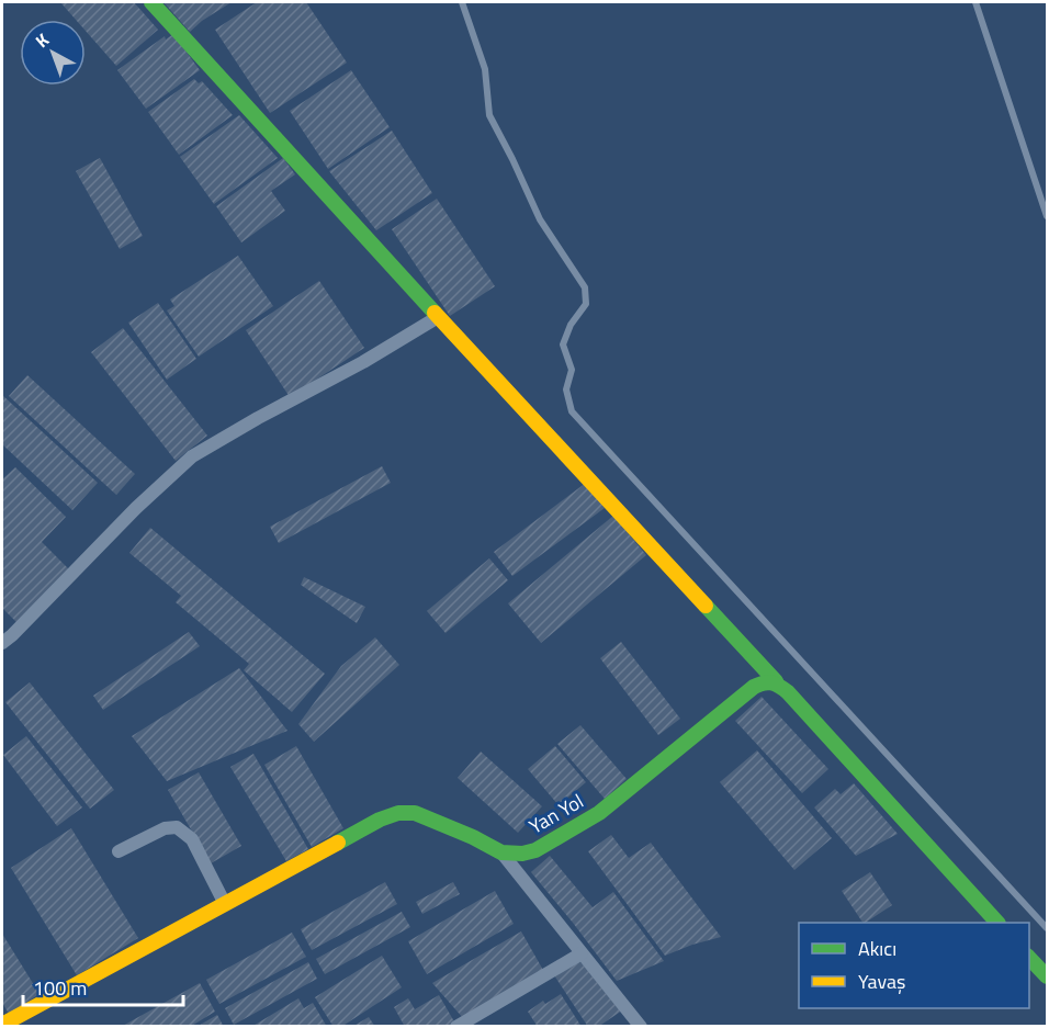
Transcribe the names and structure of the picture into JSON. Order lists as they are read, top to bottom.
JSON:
{
  "streets": {
    "street": ["Yan Yol"]
  },
  "legend": ["Akıcı", "Yavaş"],
  "scale_bar": "100 m",
  "north": "top left"
}
